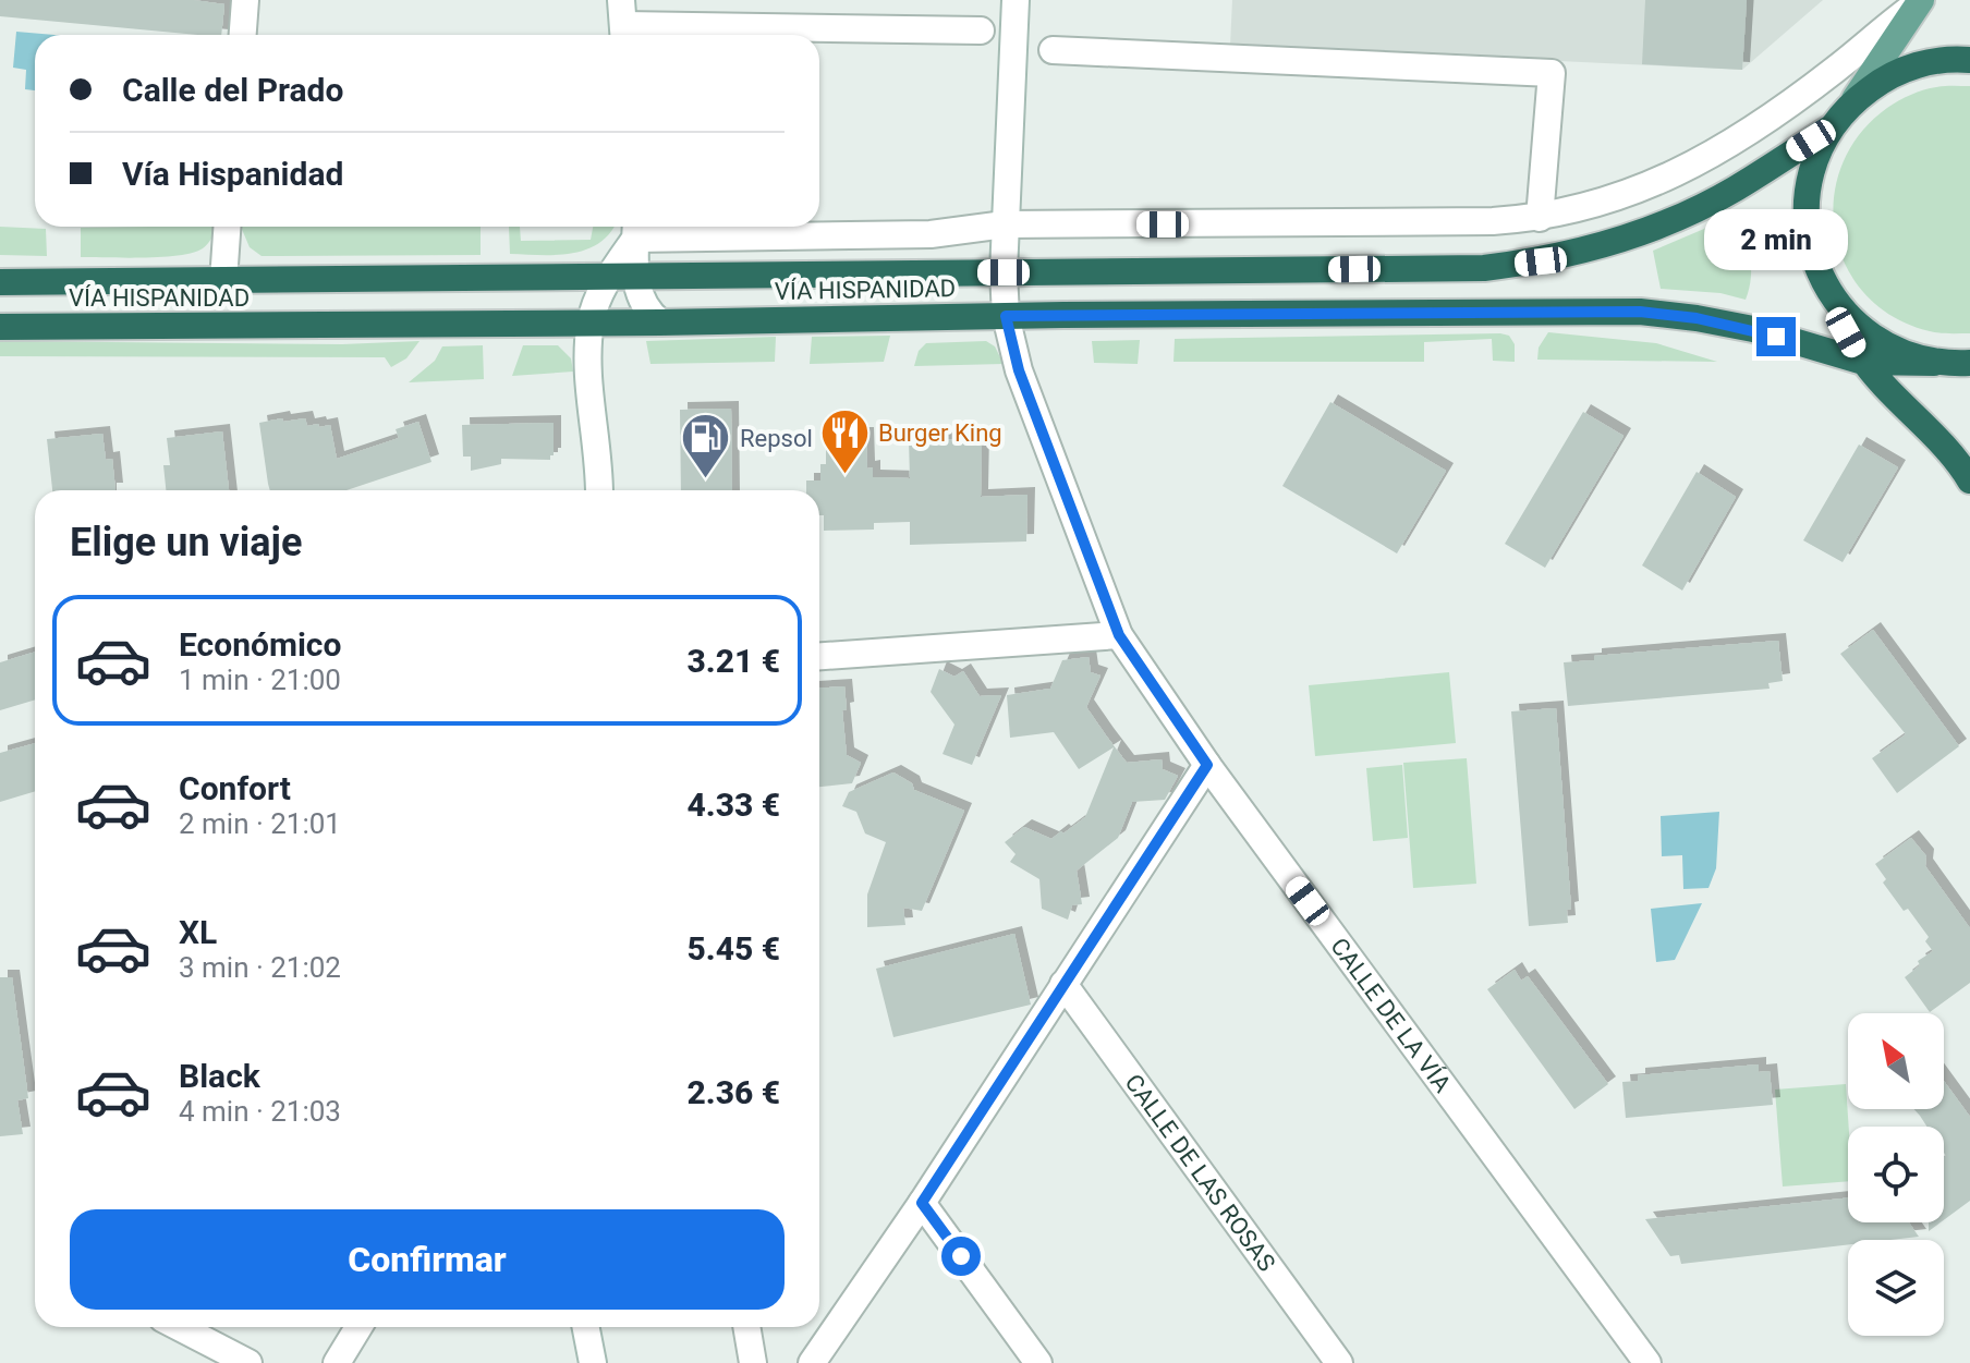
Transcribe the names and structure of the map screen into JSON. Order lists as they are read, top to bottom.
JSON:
{
  "streets": {
    "highway": ["VÍA HISPANIDAD"],
    "street": ["CALLE DE LA VÍA", "CALLE DE LAS ROSAS"]
  },
  "crossings": [
    ["VÍA HISPANIDAD", "CALLE DE LA VÍA"]
  ],
  "places": {
    "restaurant": ["Burger King"],
    "fuel station": ["Repsol"]
  },
  "north": "top left",
  "page": {
    "banner": ["Calle del Prado", "Vía Hispanidad"],
    "bubble": "2 min",
    "heading": "Elige un viaje",
    "list": [
      {
        "name": "Económico",
        "note": "1 min · 21:00",
        "value": "3.21 €"
      },
      {
        "name": "Confort",
        "note": "2 min · 21:01",
        "value": "4.33 €"
      },
      {
        "name": "XL",
        "note": "3 min · 21:02",
        "value": "5.45 €"
      },
      {
        "name": "Black",
        "note": "4 min · 21:03",
        "value": "2.36 €"
      }
    ],
    "buttons": "Confirmar"
  }
}
